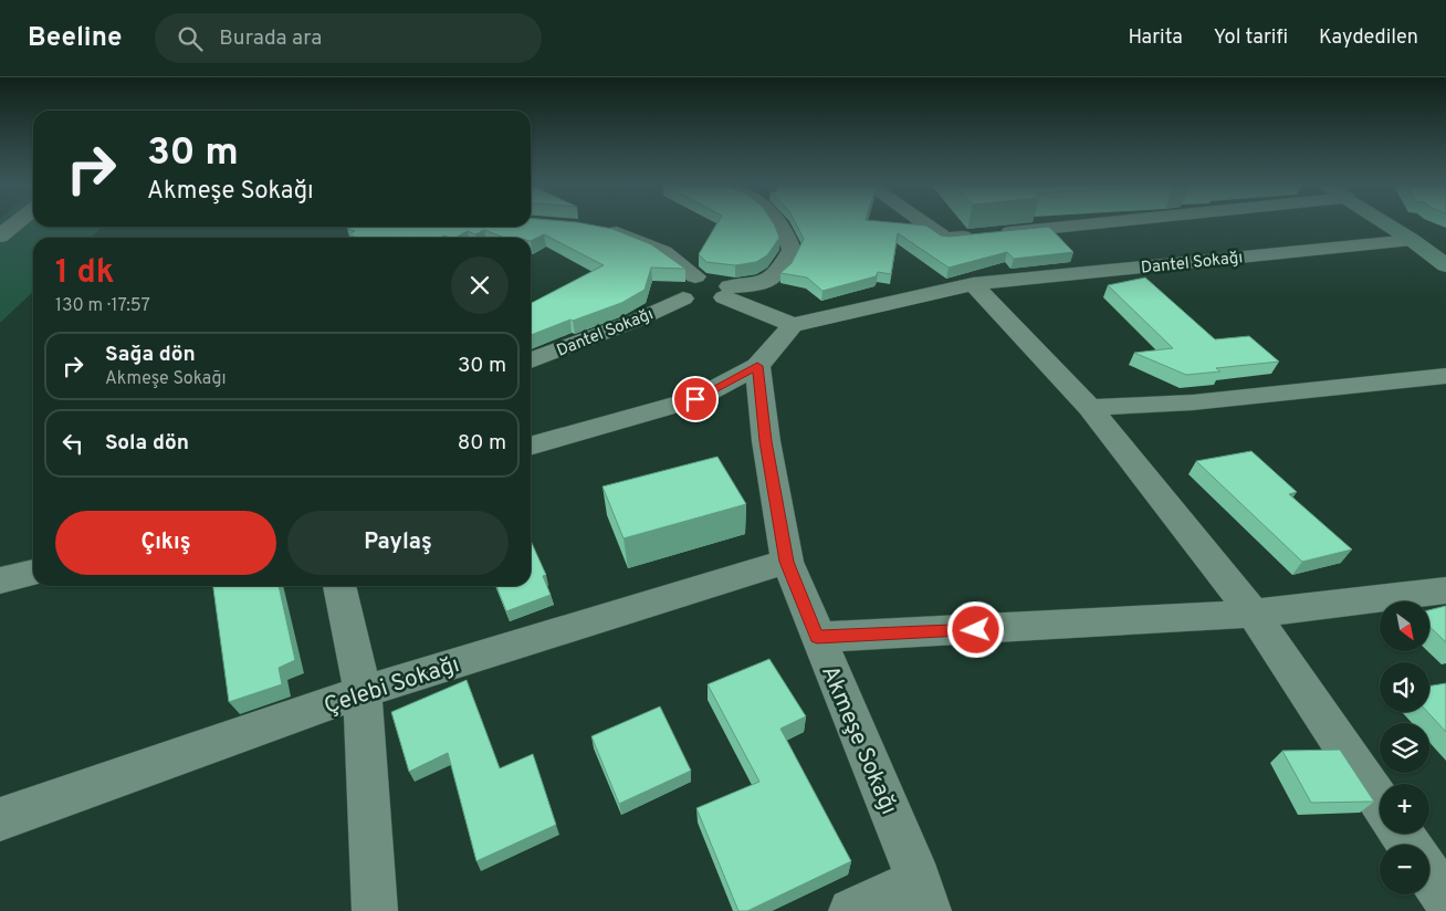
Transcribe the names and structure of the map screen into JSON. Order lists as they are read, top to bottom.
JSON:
{
  "streets": {
    "street": ["Dantel Sokağı", "Çelebi Sokağı", "Akmeşe Sokağı"]
  },
  "crossings": [
    ["Çelebi Sokağı", "Akmeşe Sokağı"]
  ],
  "north": "bottom right",
  "page": {
    "header": "Beeline",
    "search": "Burada ara",
    "nav": ["Harita", "Yol tarifi", "Kaydedilen"],
    "turn": ["30 m", "Akmeşe Sokağı"],
    "heading": ["1 dk", "130 m · 17:57"],
    "list": [
      {
        "name": "Sağa dön",
        "note": "Akmeşe Sokağı",
        "value": "30 m"
      },
      {
        "name": "Sola dön",
        "value": "80 m"
      }
    ],
    "buttons": ["Çıkış", "Paylaş"],
    "map_buttons": ["+", "−"]
  }
}
